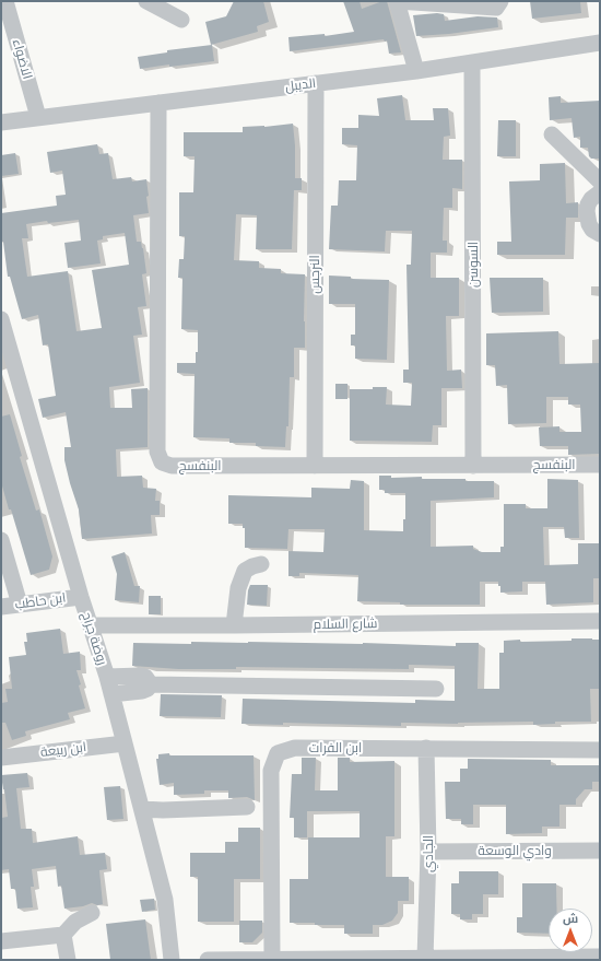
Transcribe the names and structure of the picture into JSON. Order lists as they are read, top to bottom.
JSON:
{
  "streets": {
    "street": [
      "الاضواء",
      "الديبل",
      "السوسن",
      "النرجس",
      "البنفسج",
      "ابن حاطب",
      "شارع السلام",
      "روضة جراح",
      "ابن الفرات",
      "ابن ربيعة",
      "وادي الوسعة",
      "الجادي"
    ]
  },
  "crossings": [
    ["الاضواء", "الديبل"],
    ["الديبل", "السوسن"],
    ["الديبل", "النرجس"],
    ["الديبل", "البنفسج"],
    ["السوسن", "البنفسج"],
    ["النرجس", "البنفسج"],
    ["ابن حاطب", "روضة جراح"],
    ["شارع السلام", "روضة جراح"],
    ["روضة جراح", "ابن ربيعة"],
    ["ابن الفرات", "الجادي"],
    ["وادي الوسعة", "الجادي"]
  ],
  "north": "top"
}
